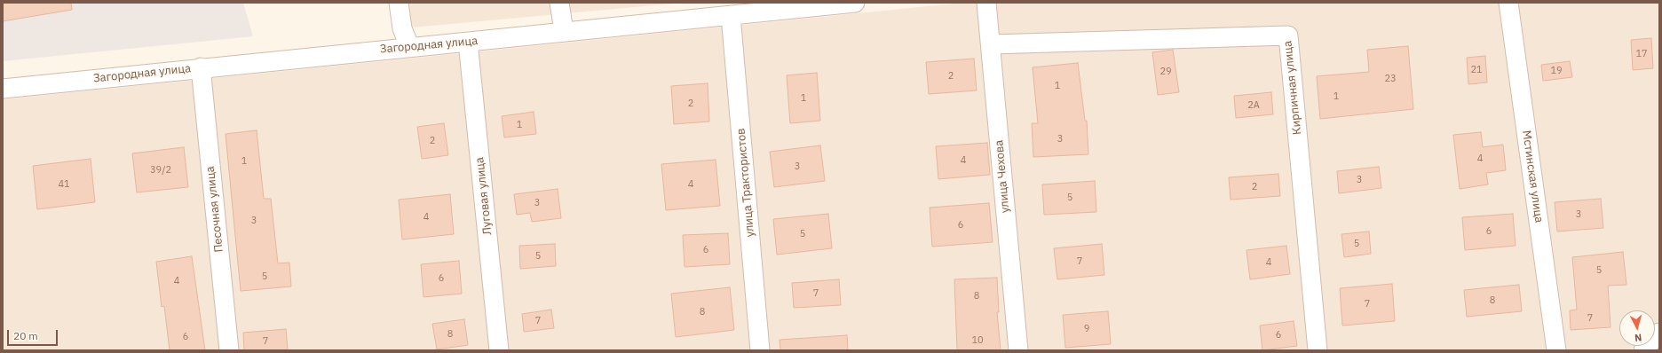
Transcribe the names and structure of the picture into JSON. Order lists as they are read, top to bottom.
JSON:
{
  "streets": {
    "street": [
      "Загородная улица",
      "Кирпичная улица",
      "улица Чехова",
      "Мстинская улица",
      "улица Трактористов",
      "Луговая улица",
      "Песочная улица"
    ]
  },
  "crossings": [
    ["Загородная улица", "улица Трактористов"],
    ["Загородная улица", "Луговая улица"],
    ["Загородная улица", "Песочная улица"],
    ["Кирпичная улица", "улица Чехова"]
  ],
  "house_numbers": [
    "17",
    "21",
    "19",
    "29",
    "2",
    "23",
    "1",
    "1",
    "1",
    "2",
    "2А",
    "1",
    "3",
    "2",
    "4",
    "4",
    "1",
    "3",
    "39/2",
    "3",
    "41",
    "4",
    "2",
    "5",
    "3",
    "3",
    "4",
    "3",
    "6",
    "6",
    "5",
    "5",
    "6",
    "5",
    "7",
    "4",
    "5",
    "5",
    "6",
    "4",
    "7",
    "8",
    "8",
    "7",
    "8",
    "7",
    "7",
    "9",
    "8",
    "6",
    "6",
    "10",
    "7"
  ],
  "scale_bar": "20 m",
  "north": "bottom"
}
